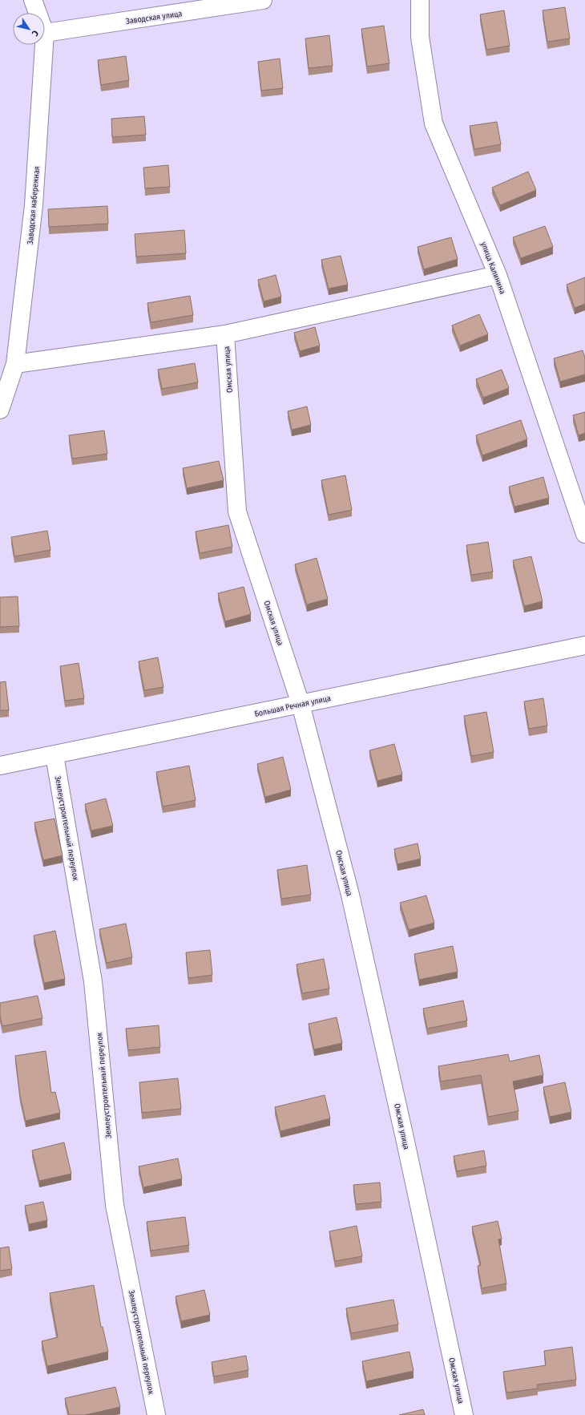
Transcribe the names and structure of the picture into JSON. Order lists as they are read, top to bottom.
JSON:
{
  "streets": {
    "street": [
      "Заводская улица",
      "Заводская набережная",
      "улица Калинина",
      "Омская улица",
      "Большая Речная улица",
      "Землеустроительный переулок"
    ]
  },
  "crossings": [
    ["Омская улица", "Большая Речная улица"],
    ["Большая Речная улица", "Землеустроительный переулок"]
  ],
  "north": "bottom right"
}
